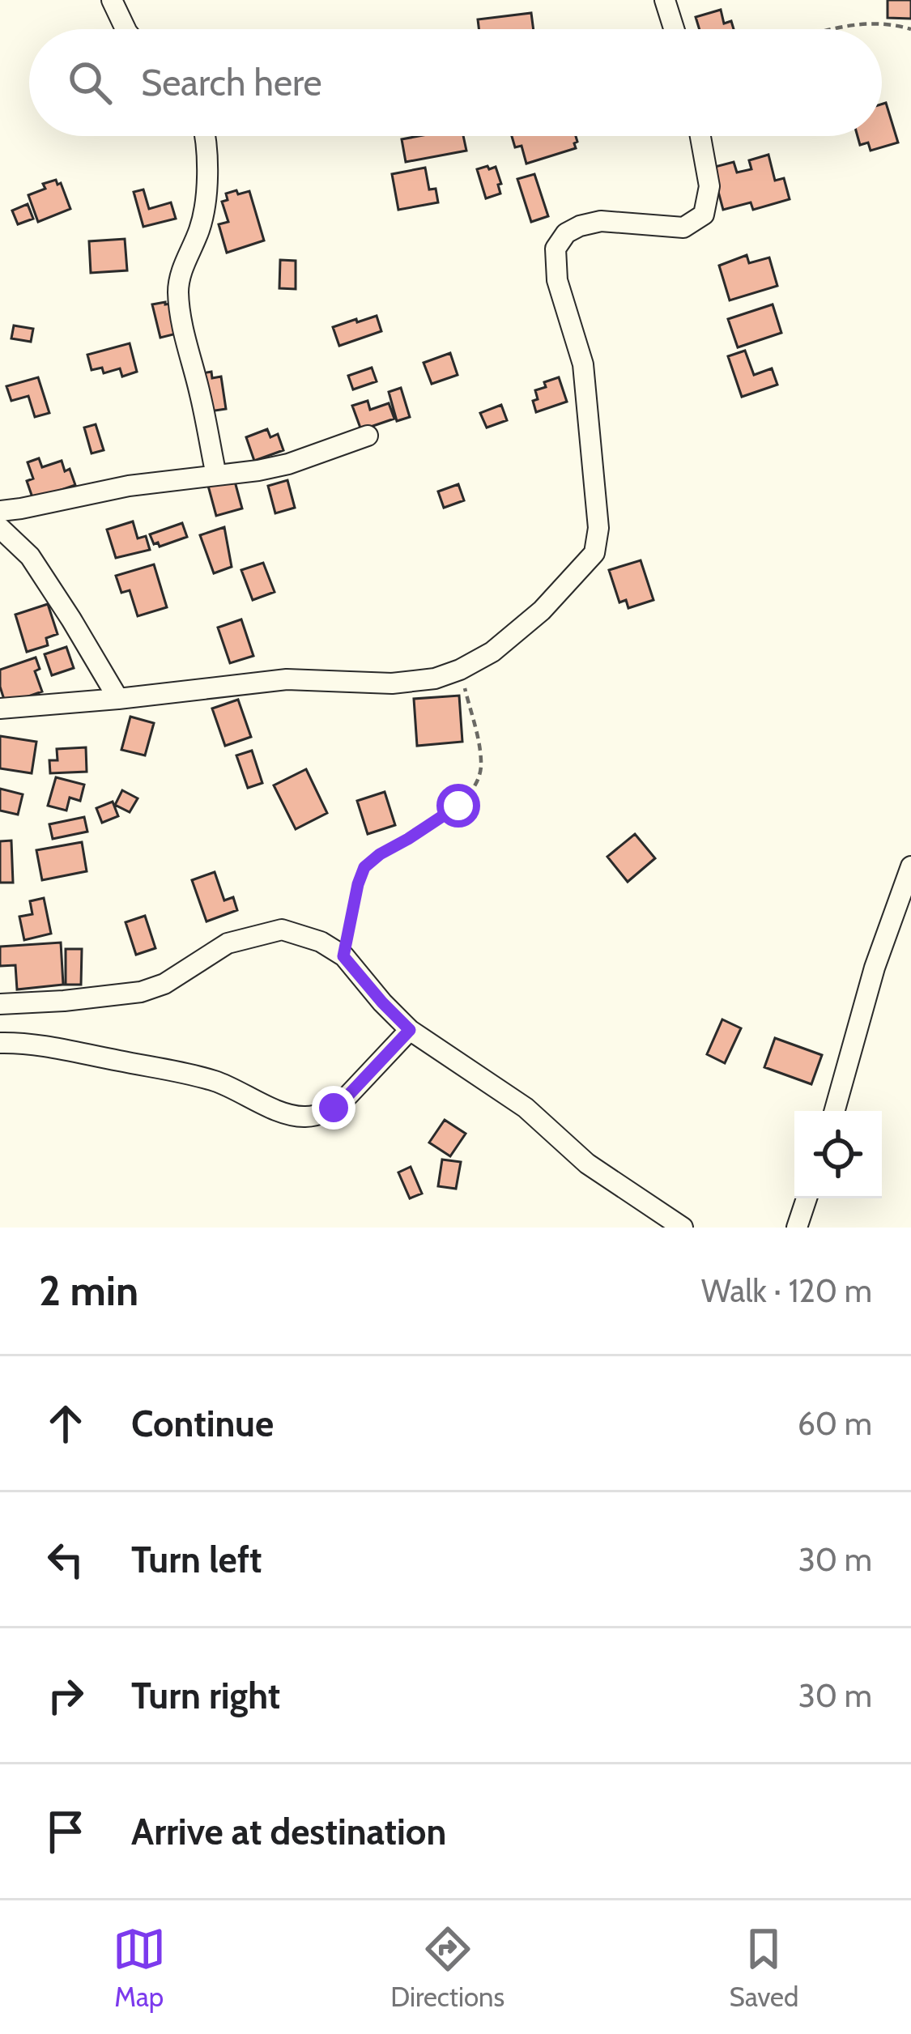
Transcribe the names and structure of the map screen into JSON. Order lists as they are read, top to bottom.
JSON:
{
  "page": {
    "search": "Search here",
    "heading": ["2 min", "Walk · 120 m"],
    "list": [
      ["Continue", "60 m"],
      ["Turn left", "30 m"],
      ["Turn right", "30 m"],
      "Arrive at destination"
    ],
    "nav": ["Map", "Directions", "Saved"]
  }
}
